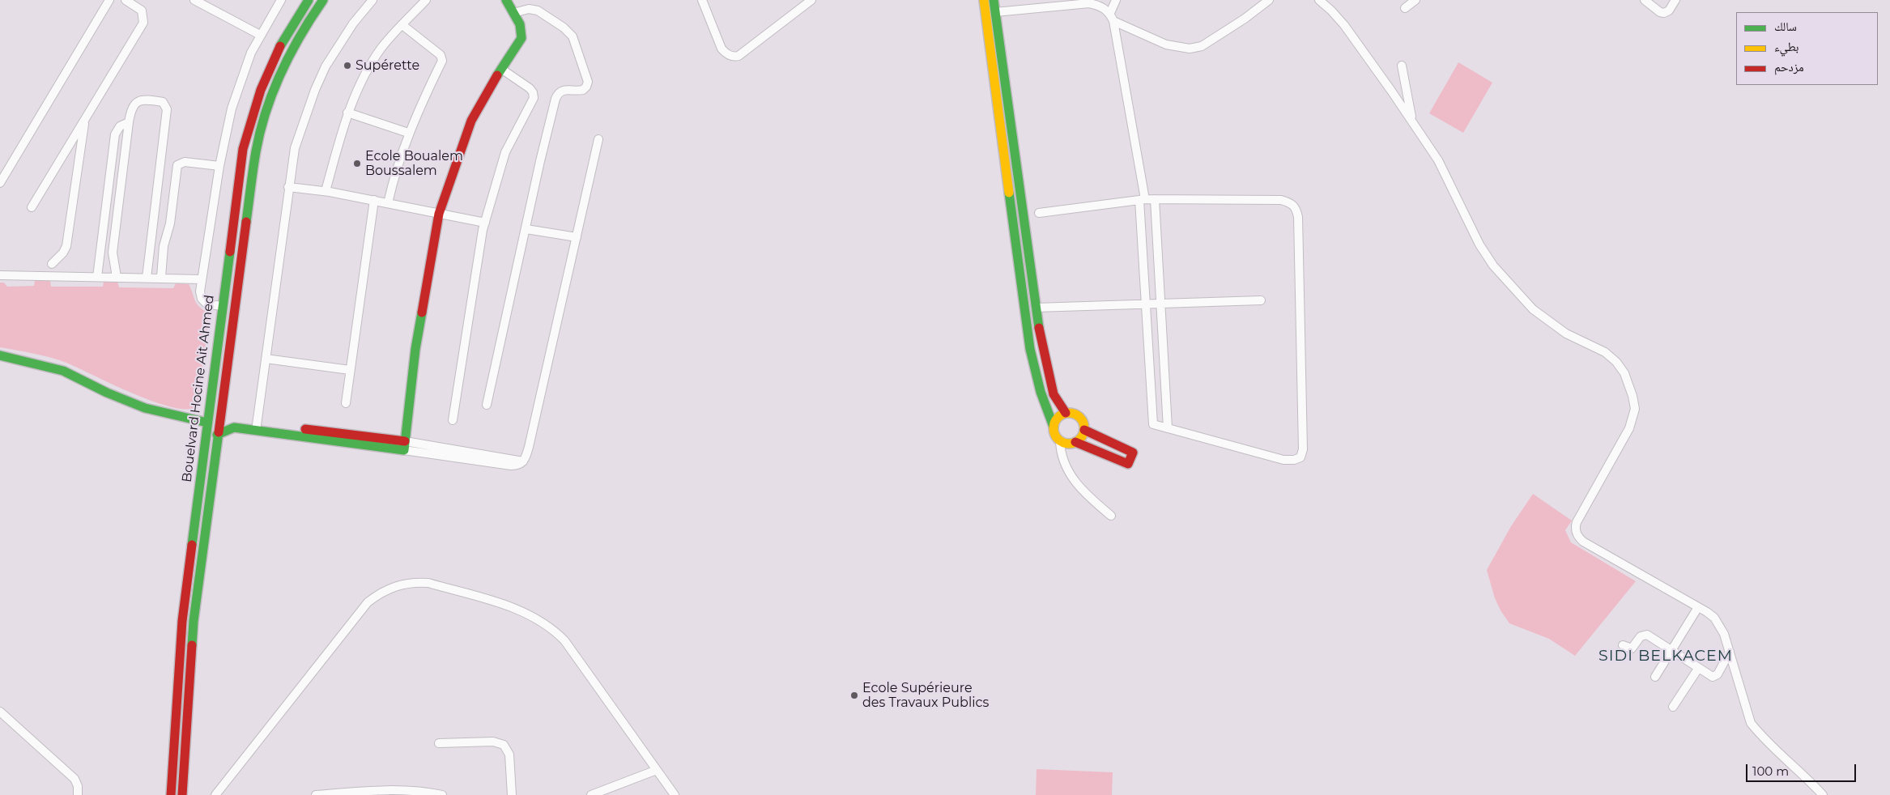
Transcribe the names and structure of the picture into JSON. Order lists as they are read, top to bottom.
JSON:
{
  "streets": {
    "street": ["Bouelvard Hocine Ait Ahmed"]
  },
  "districts": ["SIDI BELKACEM"],
  "places": ["Supérette", "Ecole Boualem Boussalem", "Ecole Supérieure des Travaux Publics"],
  "legend": ["سالك", "بطيء", "مزدحم"],
  "scale_bar": "100 m"
}
